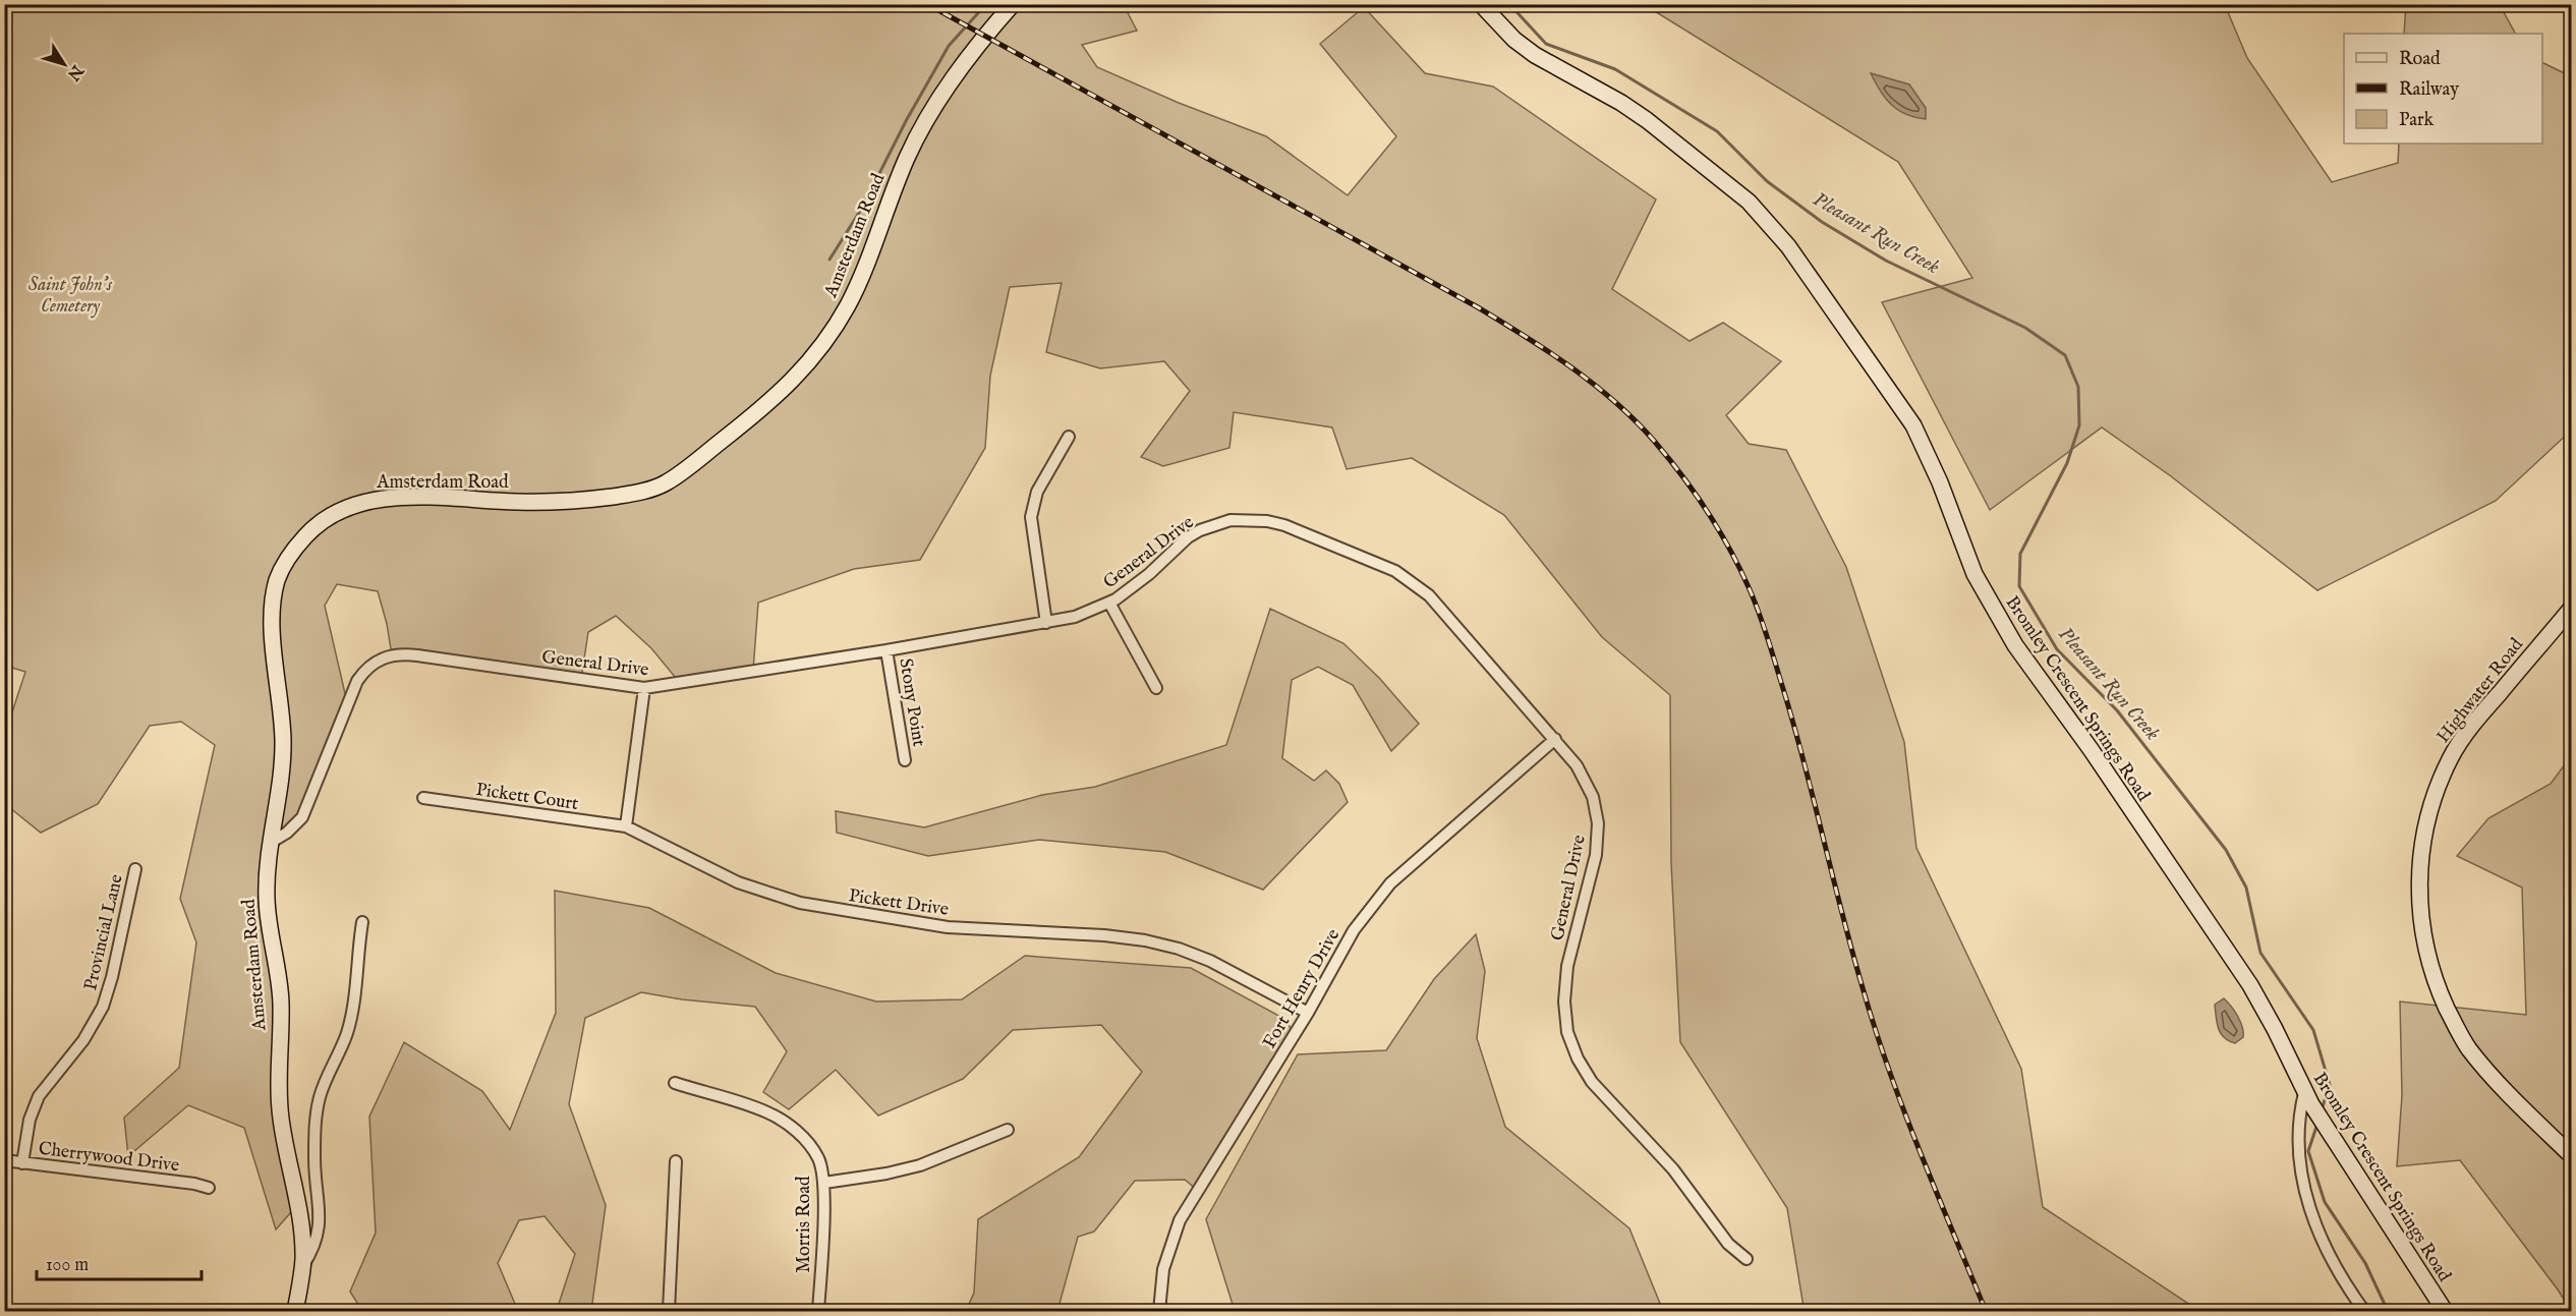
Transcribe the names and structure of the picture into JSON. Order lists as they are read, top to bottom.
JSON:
{
  "streets": {
    "street": [
      "Amsterdam Road",
      "General Drive",
      "Highwater Road",
      "Bromley Crescent Springs Road",
      "Stony Point",
      "Pickett Court",
      "Pickett Drive",
      "Provincial Lane",
      "Fort Henry Drive",
      "Cherrywood Drive",
      "Morris Road"
    ]
  },
  "crossings": [
    ["Amsterdam Road", "General Drive"],
    ["General Drive", "Stony Point"],
    ["General Drive", "Fort Henry Drive"],
    ["Pickett Court", "Pickett Drive"],
    ["Pickett Drive", "Fort Henry Drive"],
    ["Provincial Lane", "Cherrywood Drive"]
  ],
  "water": ["Pleasant Run Creek"],
  "parks": ["Saint John’s Cemetery"],
  "legend": ["Road", "Railway", "Park"],
  "scale_bar": "100 m",
  "north": "bottom right"
}
